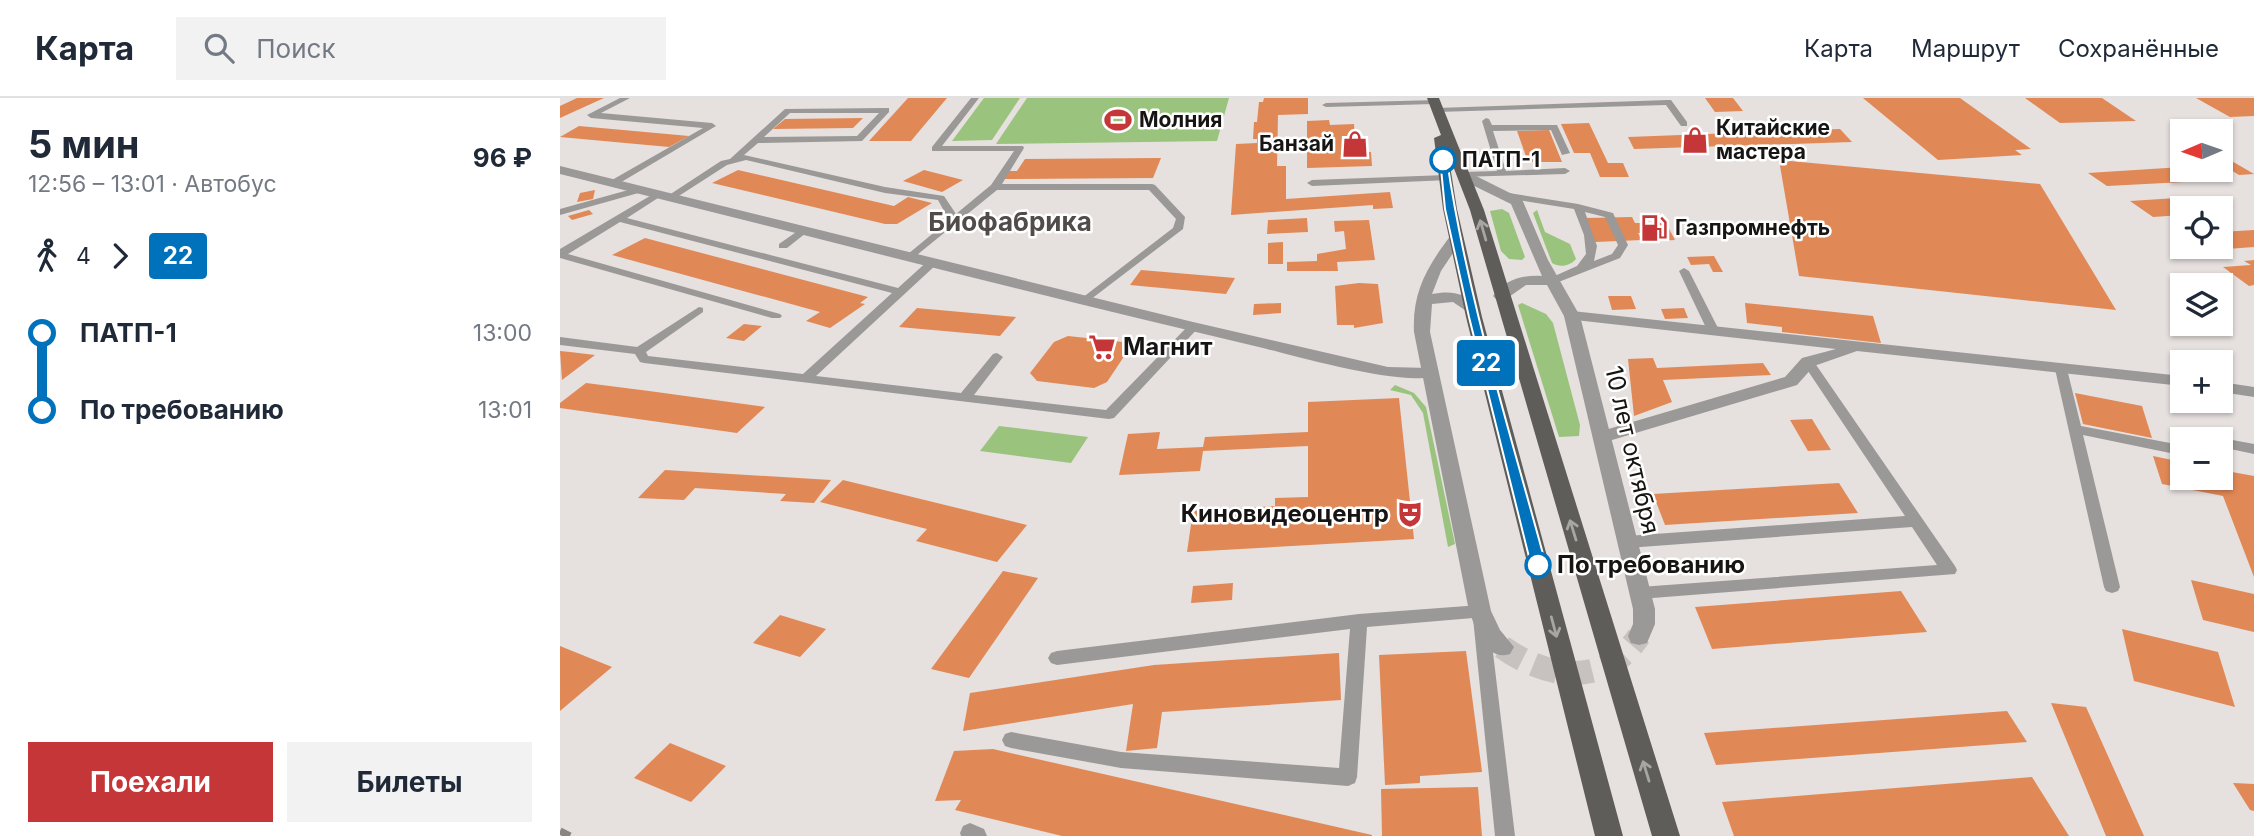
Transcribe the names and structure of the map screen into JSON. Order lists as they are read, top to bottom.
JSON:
{
  "streets": {
    "street": ["10 лет октября"]
  },
  "districts": ["Биофабрика"],
  "places": {
    "sports": ["Молния"],
    "shop": ["Китайские мастера", "Банзай"],
    "other": ["ПАТП-1", "По требованию"],
    "fuel station": ["Газпромнефть"],
    "supermarket": ["Магнит"],
    "theatre": ["Киновидеоцентр"]
  },
  "lines": ["bus line 22"],
  "north": "left",
  "page": {
    "header": "Карта",
    "search": "Поиск",
    "nav": ["Карта", "Маршрут", "Сохранённые"],
    "heading": ["5 мин", "12:56 – 13:01 · Автобус", "96 ₽"],
    "on_map": "22",
    "map_buttons": ["+", "−"],
    "legs": ["4", "22"],
    "list": [
      {
        "name": "ПАТП-1",
        "value": "13:00"
      },
      {
        "name": "По требованию",
        "value": "13:01"
      }
    ],
    "buttons": ["Поехали", "Билеты"]
  }
}
